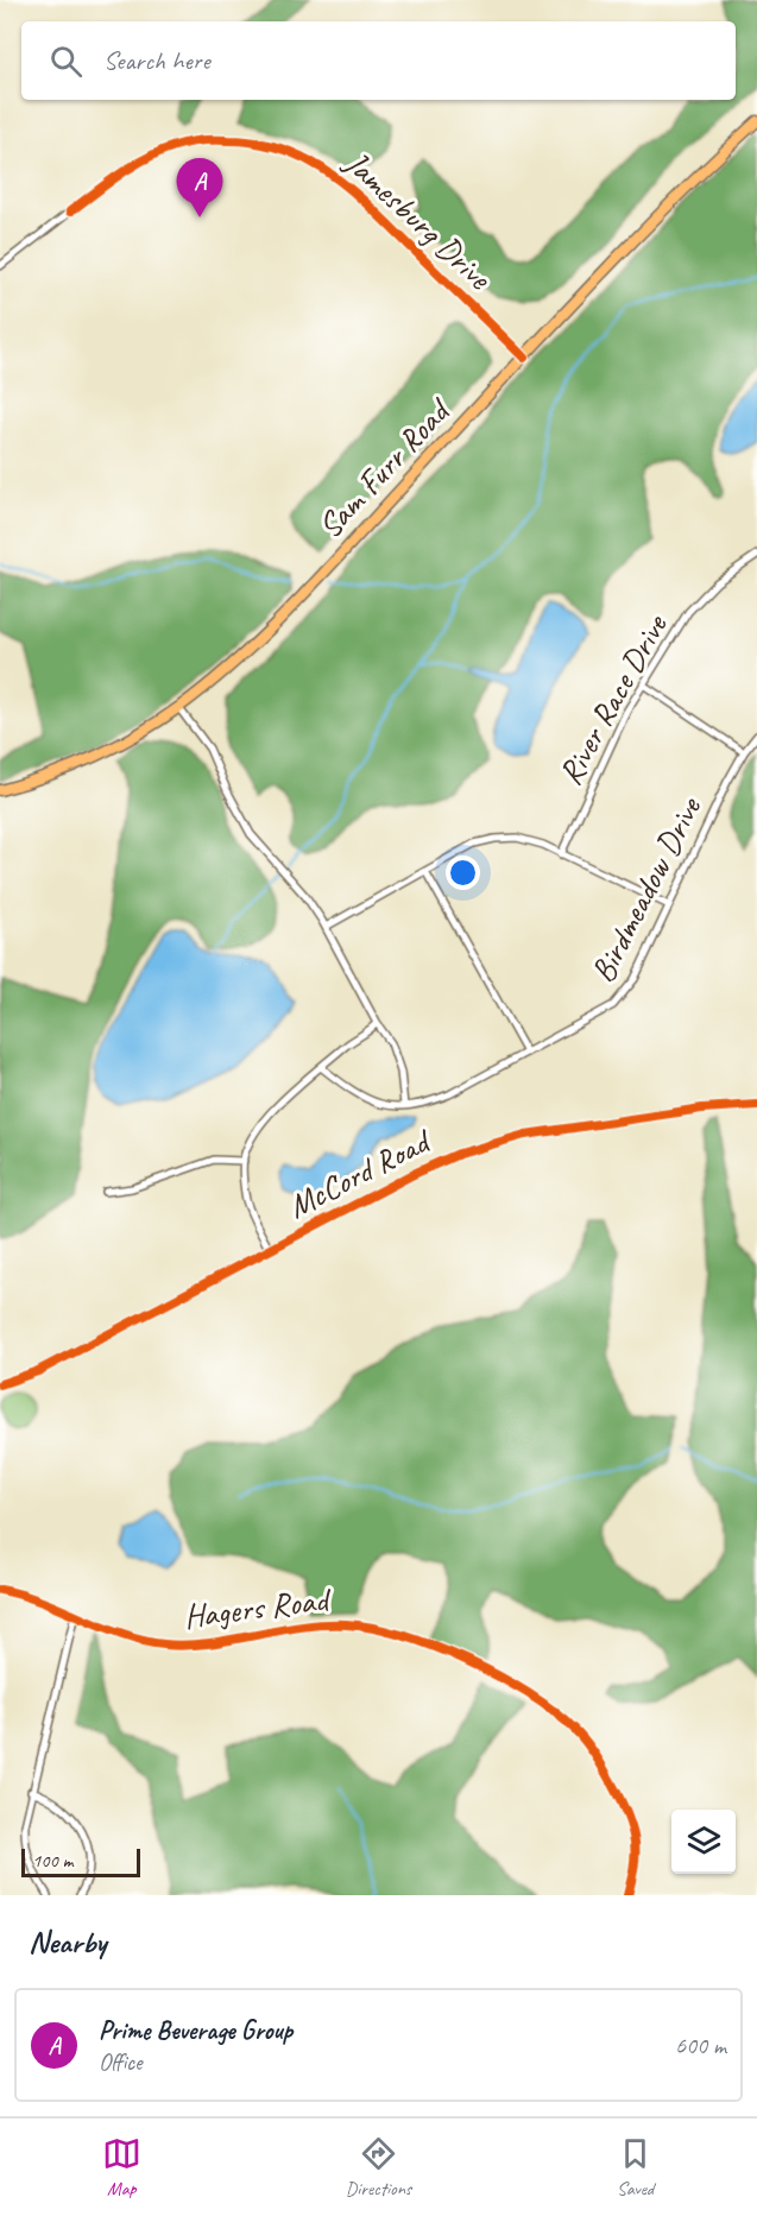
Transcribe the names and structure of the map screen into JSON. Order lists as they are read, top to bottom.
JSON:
{
  "streets": {
    "main road": ["Sam Furr Road"],
    "street": [
      "Jamesburg Drive",
      "River Race Drive",
      "Birdmeadow Drive",
      "McCord Road",
      "Hagers Road"
    ]
  },
  "crossings": [
    ["Jamesburg Drive", "Sam Furr Road"]
  ],
  "scale_bar": "100 m",
  "page": {
    "search": "Search here",
    "pins": "A",
    "scale": "100 m",
    "heading": "Nearby",
    "list": [
      {
        "mark": "A",
        "name": "Prime Beverage Group",
        "note": "Office",
        "value": "600 m"
      }
    ],
    "nav": ["Map", "Directions", "Saved"]
  }
}
